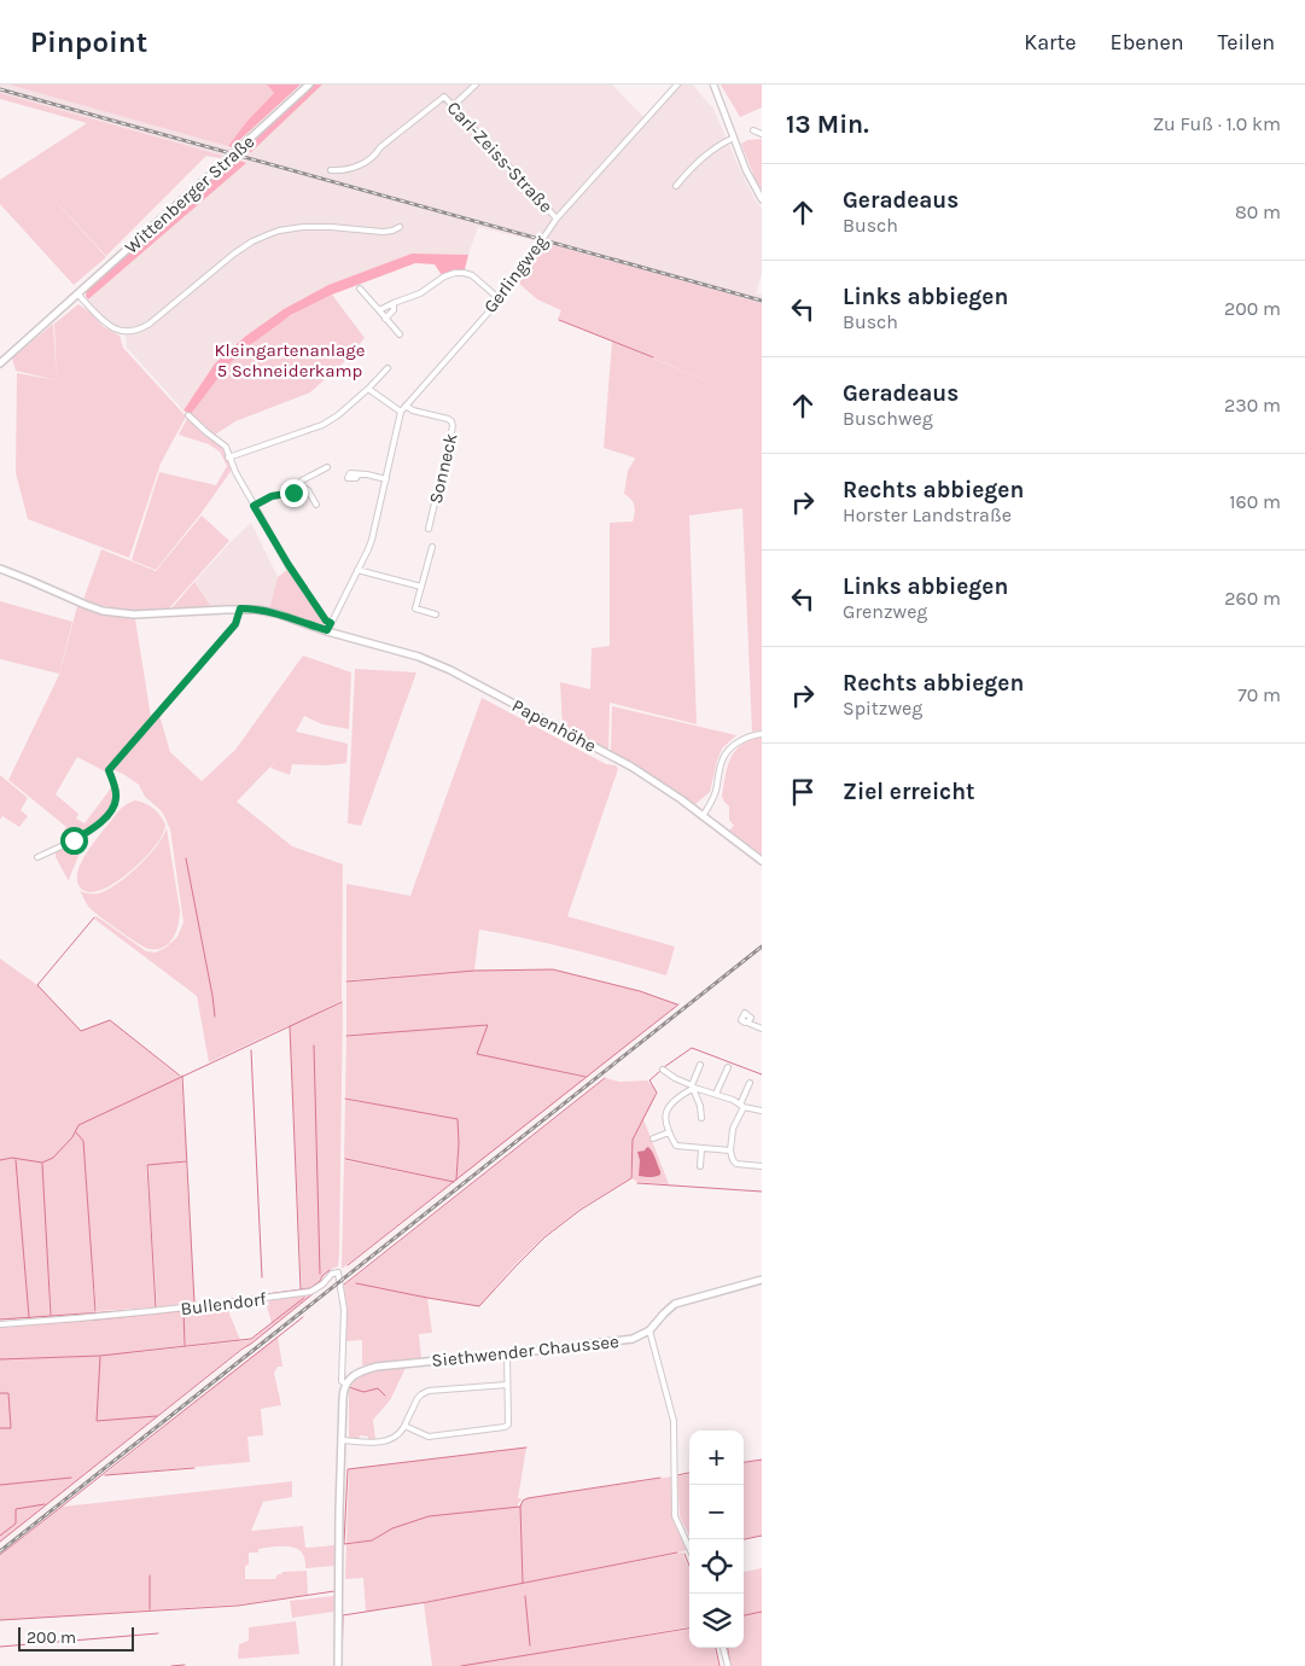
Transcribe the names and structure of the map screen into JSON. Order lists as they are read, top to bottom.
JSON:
{
  "streets": {
    "main road": [
      "Wittenberger Straße",
      "Papenhöhe",
      "Bullendorf",
      "Siethwender Chaussee"
    ],
    "street": ["Carl-Zeiss-Straße", "Gerlingweg", "Sonneck"]
  },
  "crossings": [
    ["Carl-Zeiss-Straße", "Gerlingweg"],
    ["Gerlingweg", "Sonneck"],
    ["Gerlingweg", "Papenhöhe"],
    ["Bullendorf", "Siethwender Chaussee"]
  ],
  "parks": ["Kleingartenanlage 5 Schneiderkamp"],
  "scale_bar": "200 m",
  "page": {
    "header": "Pinpoint",
    "nav": ["Karte", "Ebenen", "Teilen"],
    "heading": ["13 Min.", "Zu Fuß · 1.0 km"],
    "list": [
      ["Geradeaus", "Busch", "80 m"],
      ["Links abbiegen", "Busch", "200 m"],
      ["Geradeaus", "Buschweg", "230 m"],
      ["Rechts abbiegen", "Horster Landstraße", "160 m"],
      ["Links abbiegen", "Grenzweg", "260 m"],
      ["Rechts abbiegen", "Spitzweg", "70 m"],
      "Ziel erreicht"
    ],
    "map_buttons": ["+", "−"],
    "scale": "200 m"
  }
}
